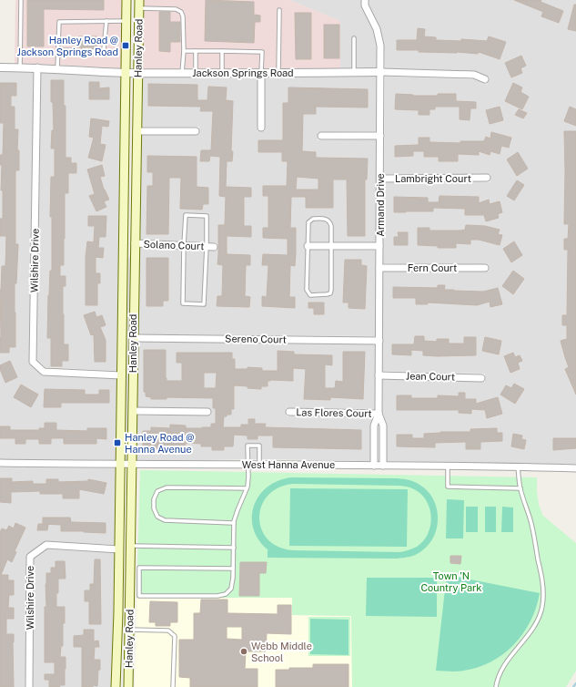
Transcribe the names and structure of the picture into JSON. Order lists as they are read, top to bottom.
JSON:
{
  "streets": {
    "main road": ["Hanley Road"],
    "street": [
      "Jackson Springs Road",
      "Lambright Court",
      "Armand Drive",
      "Solano Court",
      "Wilshire Drive",
      "Fern Court",
      "Sereno Court",
      "Jean Court",
      "Las Flores Court",
      "West Hanna Avenue"
    ]
  },
  "crossings": [
    ["Hanley Road", "Jackson Springs Road"],
    ["Hanley Road", "Solano Court"],
    ["Hanley Road", "Wilshire Drive"],
    ["Hanley Road", "Sereno Court"],
    ["Hanley Road", "West Hanna Avenue"],
    ["Jackson Springs Road", "Armand Drive"],
    ["Jackson Springs Road", "Wilshire Drive"],
    ["Lambright Court", "Armand Drive"],
    ["Armand Drive", "Fern Court"],
    ["Armand Drive", "Sereno Court"],
    ["Armand Drive", "Jean Court"],
    ["Armand Drive", "Las Flores Court"],
    ["Armand Drive", "West Hanna Avenue"]
  ],
  "parks": ["Town ’N Country Park"],
  "places": {
    "transit": ["Hanley Road @ Jackson Springs Road", "Hanley Road @ Hanna Avenue"],
    "other": ["Webb Middle School"]
  }
}
